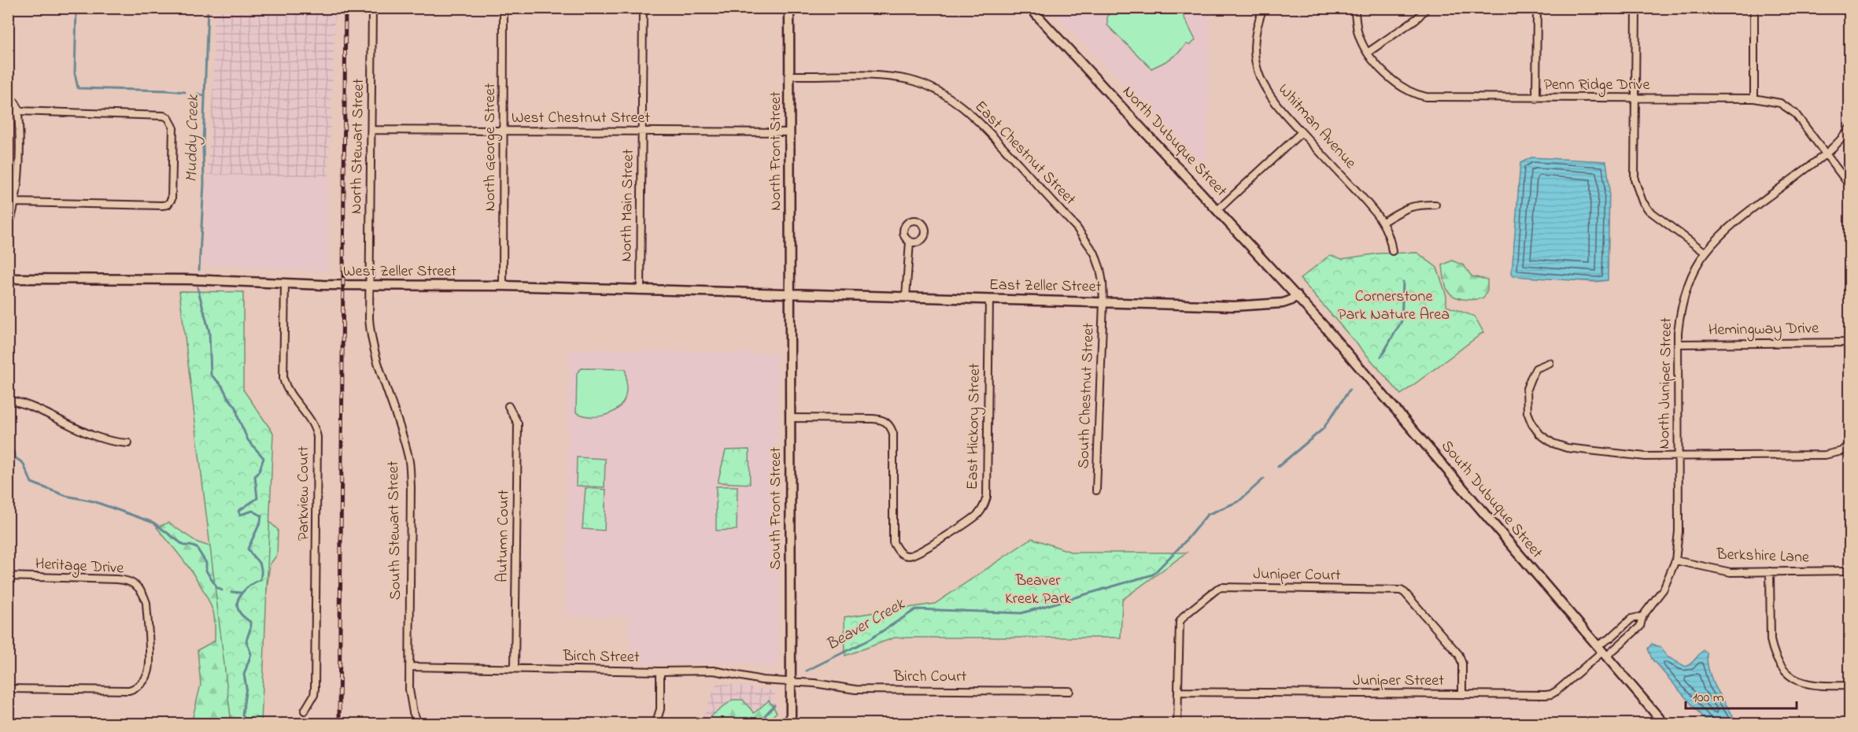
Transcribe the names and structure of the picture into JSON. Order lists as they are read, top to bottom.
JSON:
{
  "streets": {
    "street": [
      "Penn Ridge Drive",
      "West Chestnut Street",
      "Whitman Avenue",
      "North Dubuque Street",
      "North Stewart Street",
      "North George Street",
      "North Front Street",
      "East Chestnut Street",
      "North Main Street",
      "West Zeller Street",
      "East Zeller Street",
      "Hemingway Drive",
      "North Juniper Street",
      "South Chestnut Street",
      "East Hickory Street",
      "Parkview Court",
      "South Dubuque Street",
      "South Front Street",
      "South Stewart Street",
      "Autumn Court",
      "Berkshire Lane",
      "Heritage Drive",
      "Juniper Court",
      "Birch Street",
      "Birch Court",
      "Juniper Street"
    ]
  },
  "crossings": [
    ["Penn Ridge Drive", "North Juniper Street"],
    ["West Chestnut Street", "North Stewart Street"],
    ["West Chestnut Street", "North George Street"],
    ["West Chestnut Street", "North Front Street"],
    ["West Chestnut Street", "North Main Street"],
    ["North Dubuque Street", "East Zeller Street"],
    ["North Dubuque Street", "South Dubuque Street"],
    ["North Stewart Street", "West Zeller Street"],
    ["North Stewart Street", "South Stewart Street"],
    ["North George Street", "West Zeller Street"],
    ["North Front Street", "East Chestnut Street"],
    ["North Front Street", "West Zeller Street"],
    ["North Front Street", "East Zeller Street"],
    ["North Front Street", "South Front Street"],
    ["East Chestnut Street", "East Zeller Street"],
    ["East Chestnut Street", "South Chestnut Street"],
    ["North Main Street", "West Zeller Street"],
    ["West Zeller Street", "East Zeller Street"],
    ["West Zeller Street", "Parkview Court"],
    ["West Zeller Street", "South Front Street"],
    ["West Zeller Street", "South Stewart Street"],
    ["East Zeller Street", "South Chestnut Street"],
    ["East Zeller Street", "East Hickory Street"],
    ["East Zeller Street", "South Dubuque Street"],
    ["East Zeller Street", "South Front Street"],
    ["Hemingway Drive", "North Juniper Street"],
    ["North Juniper Street", "South Dubuque Street"],
    ["North Juniper Street", "Berkshire Lane"],
    ["North Juniper Street", "Juniper Street"],
    ["East Hickory Street", "South Front Street"],
    ["South Dubuque Street", "Juniper Street"],
    ["South Front Street", "Birch Street"],
    ["South Front Street", "Birch Court"],
    ["South Stewart Street", "Birch Street"],
    ["Autumn Court", "Birch Street"],
    ["Juniper Court", "Juniper Street"],
    ["Birch Street", "Birch Court"]
  ],
  "water": ["Muddy Creek", "Beaver Creek"],
  "parks": ["Cornerstone Park Nature Area", "Beaver Kreek Park"],
  "scale_bar": "100 m"
}
